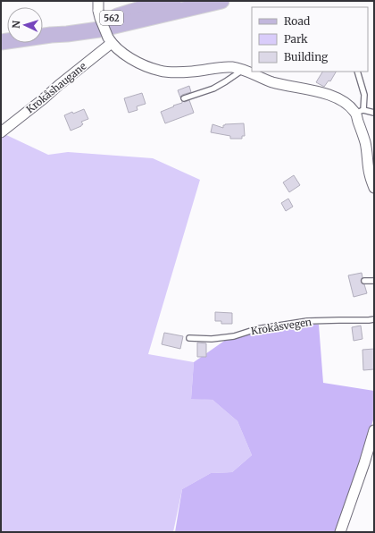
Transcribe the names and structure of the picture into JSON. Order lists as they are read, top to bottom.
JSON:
{
  "streets": {
    "main road": ["562"],
    "street": ["Krokåshaugane"],
    "lane": ["Krokåsvegen"]
  },
  "legend": ["Road", "Park", "Building"],
  "north": "left"
}
